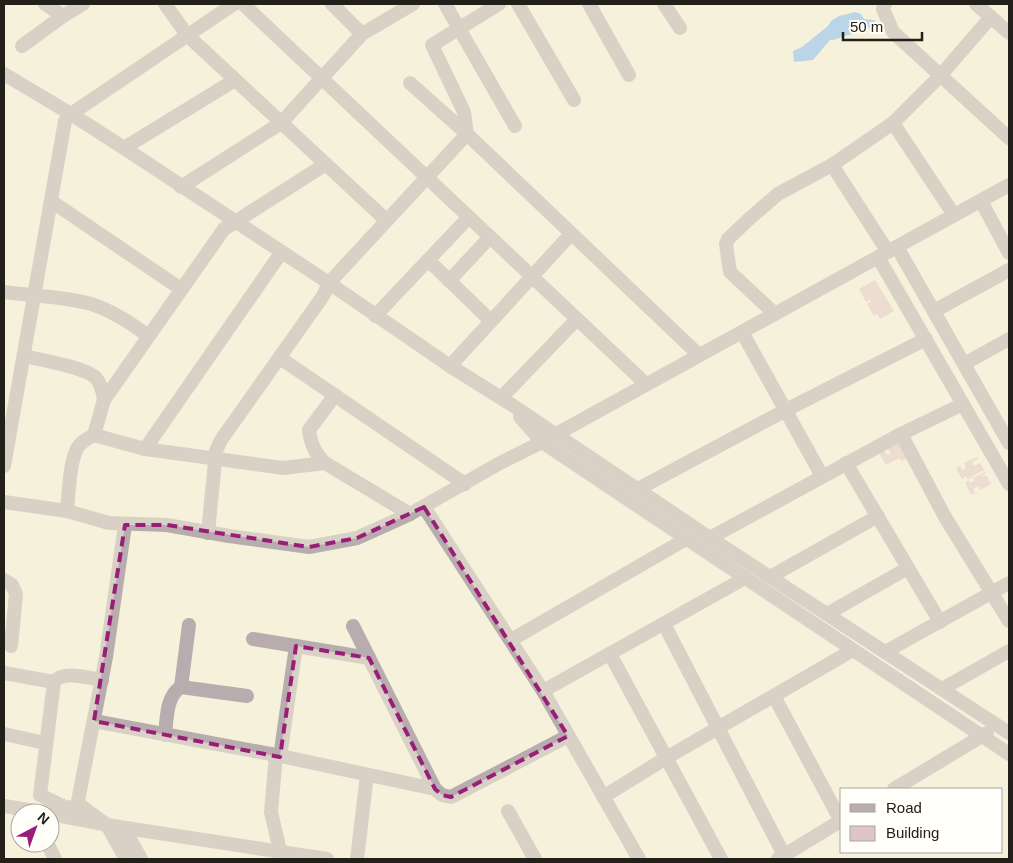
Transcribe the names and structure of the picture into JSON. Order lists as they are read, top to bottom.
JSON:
{
  "legend": ["Road", "Building"],
  "scale_bar": "50 m",
  "north": "top right"
}
